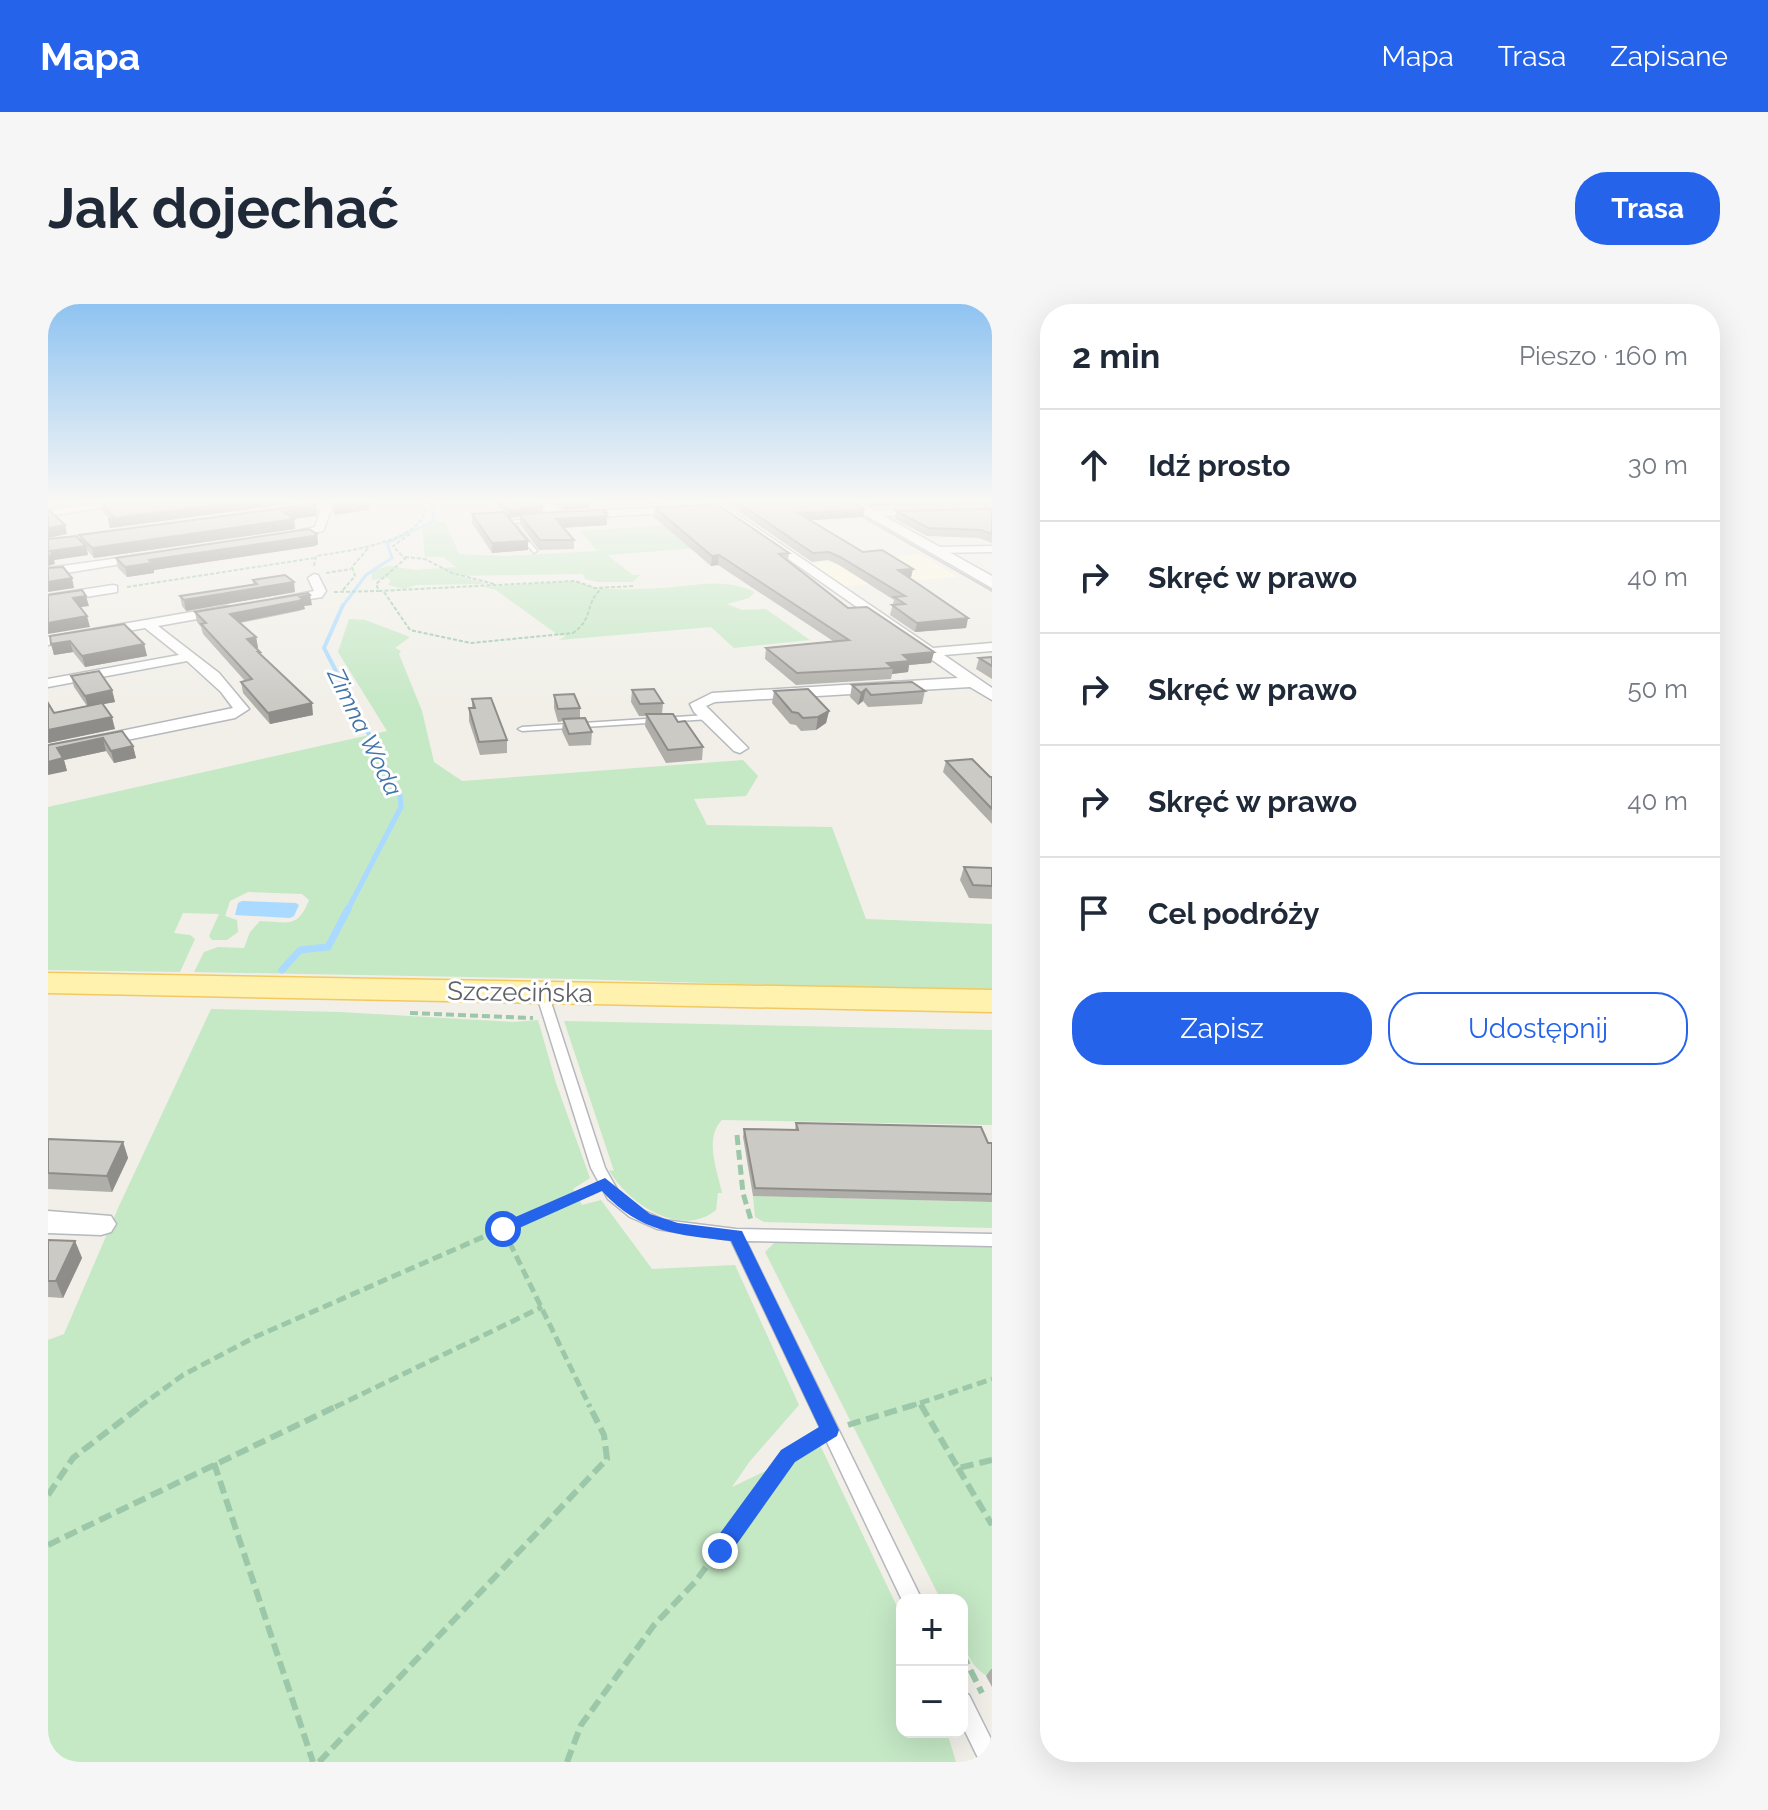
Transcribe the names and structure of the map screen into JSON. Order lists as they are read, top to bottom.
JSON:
{
  "streets": {
    "main road": ["Szczecińska"]
  },
  "water": ["Zimna Woda"],
  "page": {
    "header": "Mapa",
    "nav": ["Mapa", "Trasa", "Zapisane"],
    "buttons": [
      "Trasa",
      ["Zapisz", "Udostępnij"]
    ],
    "title": "Jak dojechać",
    "heading": ["2 min", "Pieszo · 160 m"],
    "list": [
      ["Idź prosto", "30 m"],
      ["Skręć w prawo", "40 m"],
      ["Skręć w prawo", "50 m"],
      ["Skręć w prawo", "40 m"],
      "Cel podróży"
    ],
    "map_buttons": ["+", "−"]
  }
}
